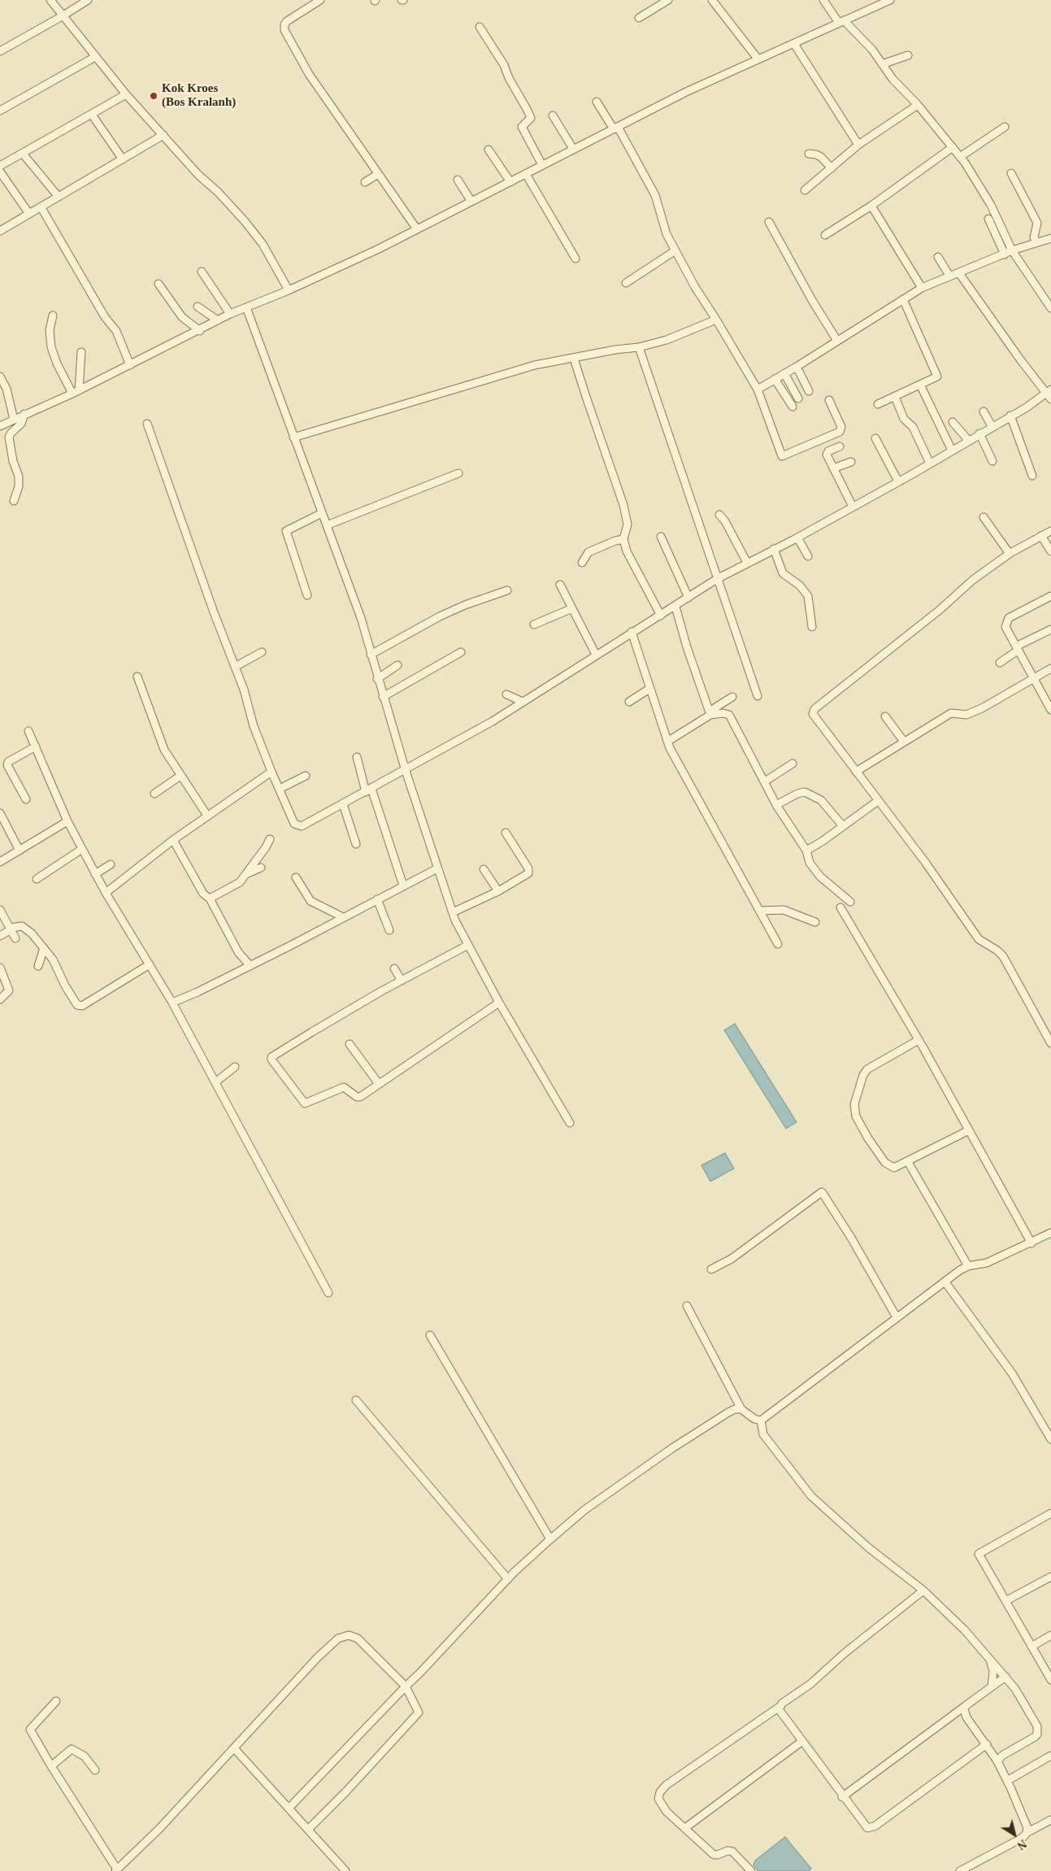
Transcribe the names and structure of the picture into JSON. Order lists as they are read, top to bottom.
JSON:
{
  "places": ["Kok Kroes (Bos Kralanh)"],
  "north": "bottom right"
}
